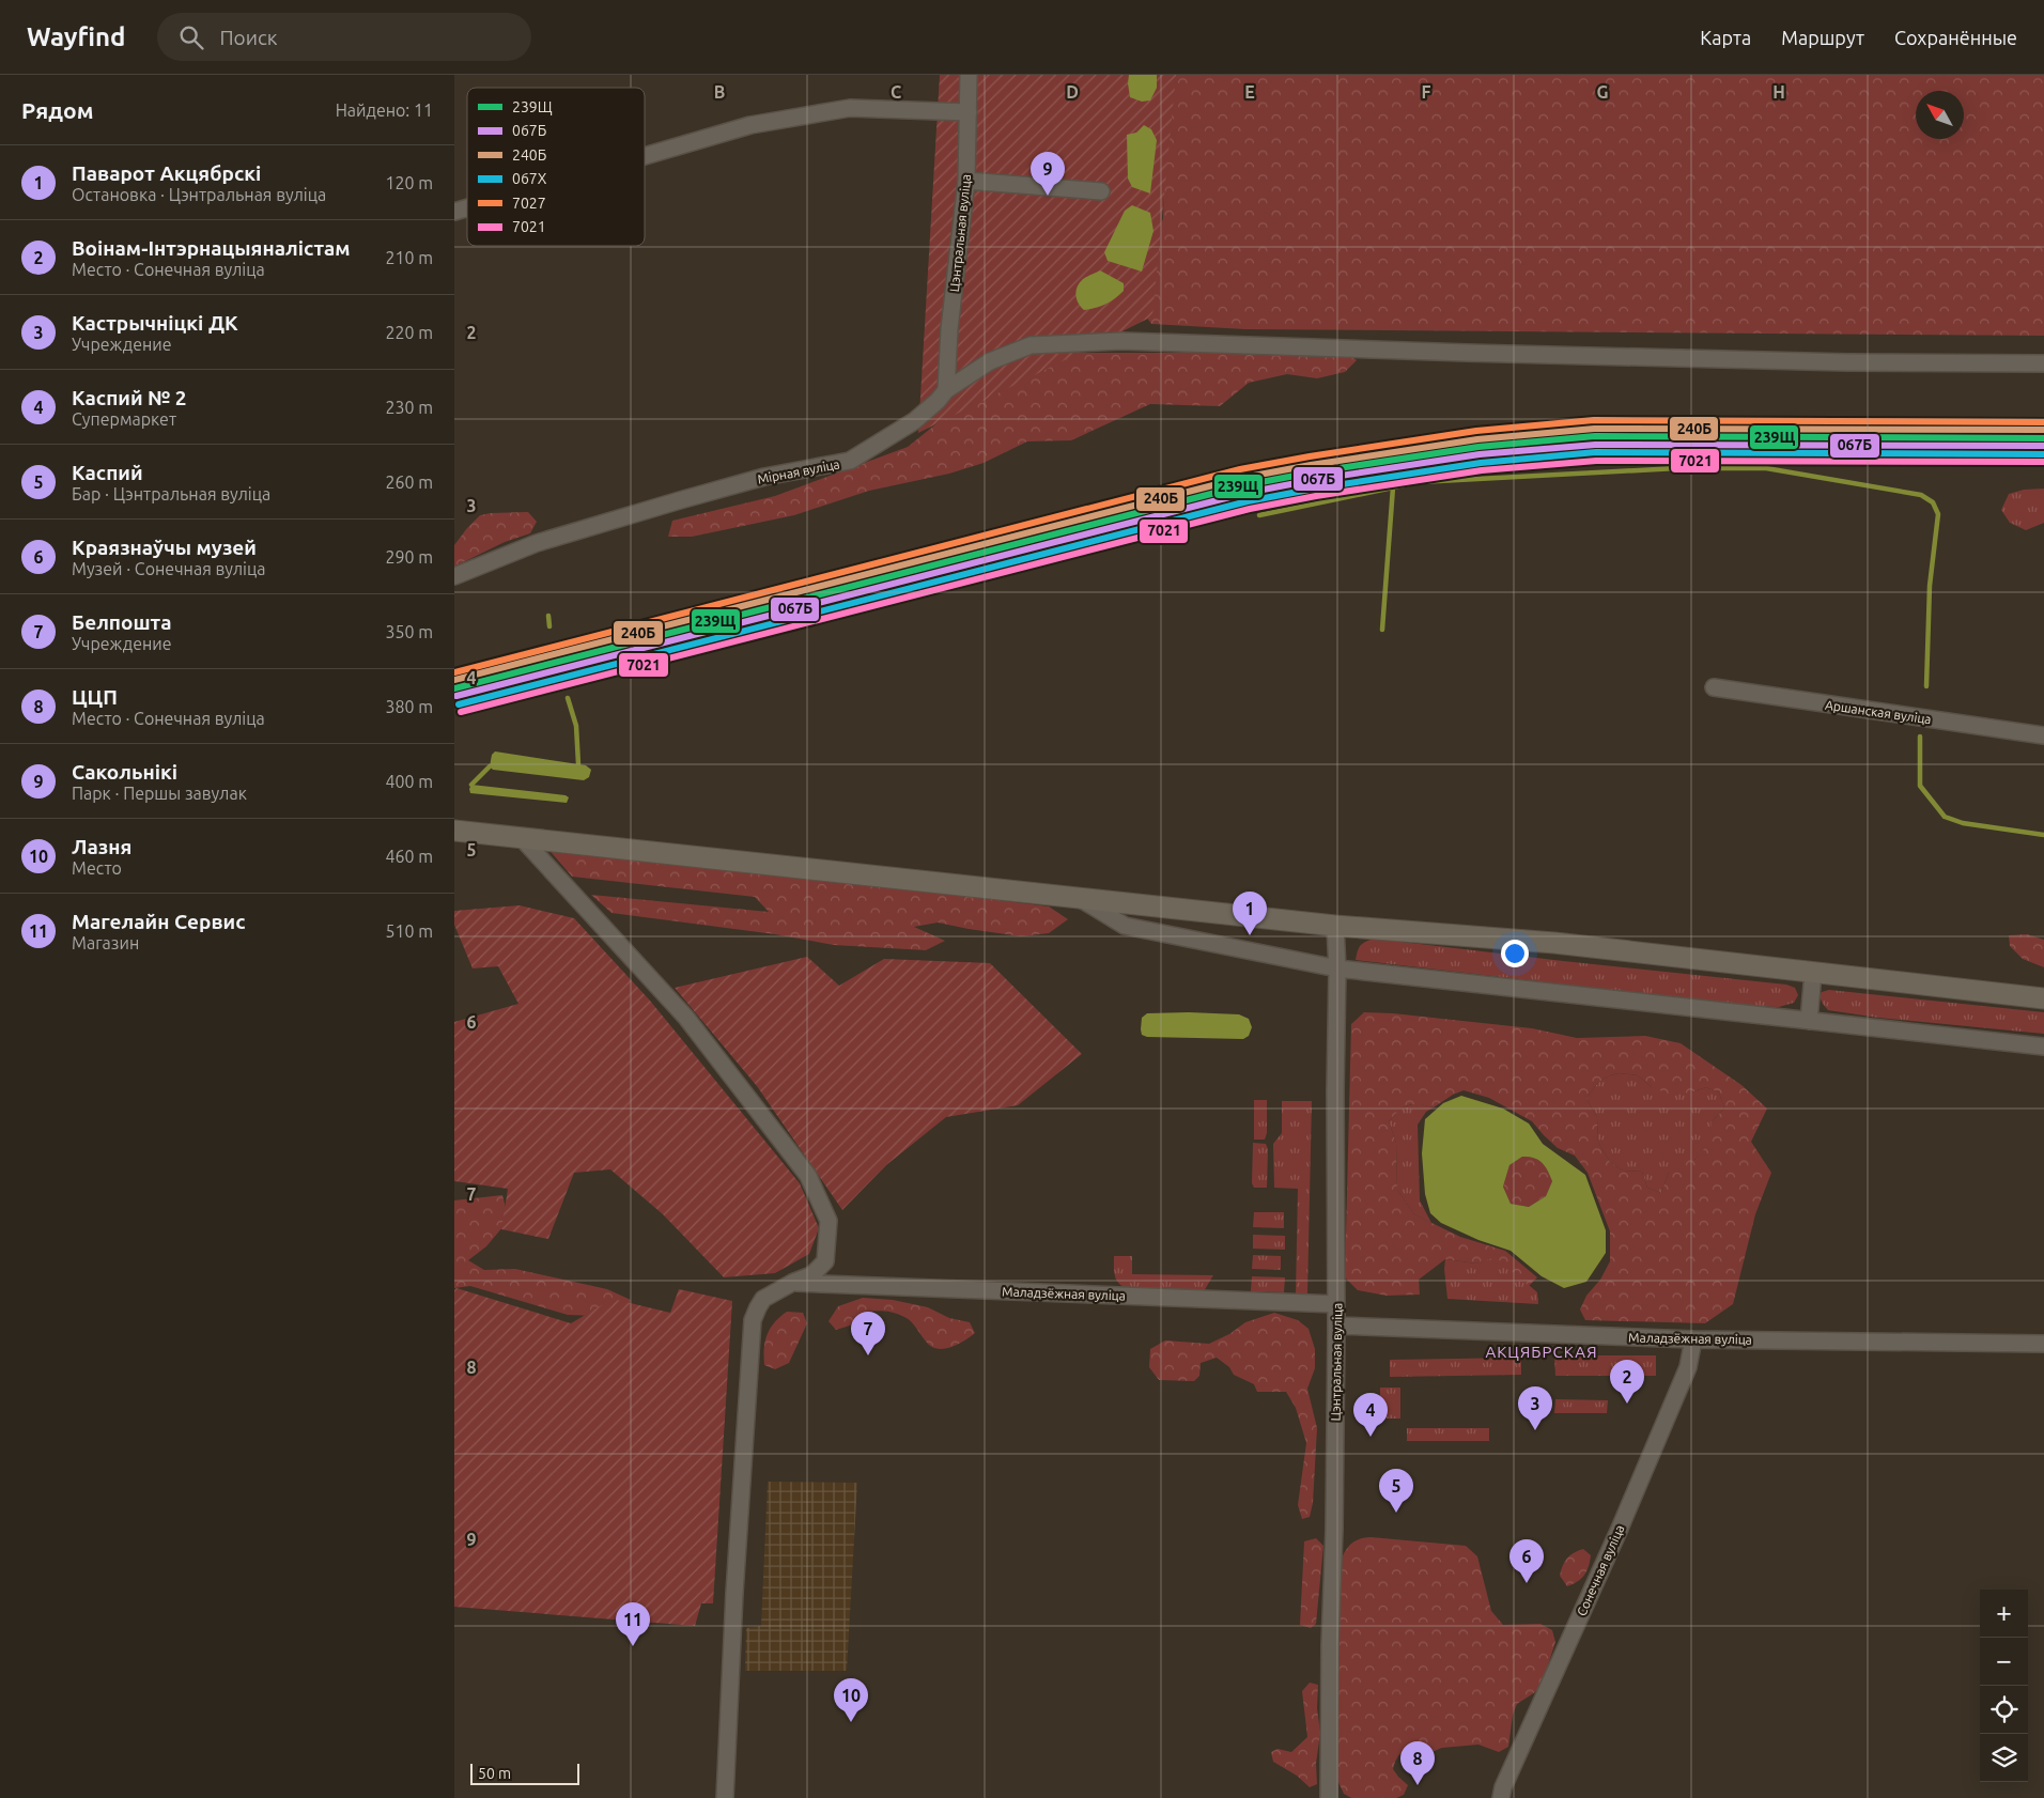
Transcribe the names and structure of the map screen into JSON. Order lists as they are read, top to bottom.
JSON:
{
  "streets": {
    "street": [
      "Цэнтральная вуліца",
      "Мірная вуліца",
      "Аршанская вуліца",
      "Маладзёжная вуліца",
      "Сонечная вуліца"
    ]
  },
  "crossings": [
    ["Цэнтральная вуліца", "Мірная вуліца"],
    ["Цэнтральная вуліца", "Маладзёжная вуліца"],
    ["Маладзёжная вуліца", "Сонечная вуліца"]
  ],
  "districts": ["АКЦЯБРСКАЯ"],
  "lines": [
    "transit line 7027",
    "transit line 240Б",
    "transit line 239Щ",
    "transit line 067Б",
    "transit line 067Х",
    "transit line 7021"
  ],
  "legend": [
    "239Щ",
    "067Б",
    "240Б",
    "067Х",
    "7027",
    "7021"
  ],
  "scale_bar": "50 m",
  "north": "top left",
  "page": {
    "header": "Wayfind",
    "search": "Поиск",
    "nav": ["Карта", "Маршрут", "Сохранённые"],
    "heading": ["Рядом", "Найдено: 11"],
    "list": [
      {
        "mark": "1",
        "name": "Паварот Акцябрскі",
        "note": "Остановка · Цэнтральная вуліца",
        "value": "120 m"
      },
      {
        "mark": "2",
        "name": "Воінам-Інтэрнацыяналістам",
        "note": "Место · Сонечная вуліца",
        "value": "210 m"
      },
      {
        "mark": "3",
        "name": "Кастрычніцкі ДК",
        "note": "Учреждение",
        "value": "220 m"
      },
      {
        "mark": "4",
        "name": "Каспий № 2",
        "note": "Супермаркет",
        "value": "230 m"
      },
      {
        "mark": "5",
        "name": "Каспий",
        "note": "Бар · Цэнтральная вуліца",
        "value": "260 m"
      },
      {
        "mark": "6",
        "name": "Краязнаўчы музей",
        "note": "Музей · Сонечная вуліца",
        "value": "290 m"
      },
      {
        "mark": "7",
        "name": "Белпошта",
        "note": "Учреждение",
        "value": "350 m"
      },
      {
        "mark": "8",
        "name": "ЦЦП",
        "note": "Место · Сонечная вуліца",
        "value": "380 m"
      },
      {
        "mark": "9",
        "name": "Сакольнікі",
        "note": "Парк · Першы завулак",
        "value": "400 m"
      },
      {
        "mark": "10",
        "name": "Лазня",
        "note": "Место",
        "value": "460 m"
      },
      {
        "mark": "11",
        "name": "Магелайн Сервис",
        "note": "Магазин",
        "value": "510 m"
      }
    ],
    "pins": [
      "9",
      "1",
      "7",
      "2",
      "3",
      "4",
      "5",
      "6",
      "11",
      "10",
      "8"
    ],
    "map_buttons": ["+", "−"],
    "scale": "50 m"
  },
  "grid": {
    "columns": [
      "B",
      "C",
      "D",
      "E",
      "F",
      "G",
      "H"
    ],
    "rows": [
      "2",
      "3",
      "4",
      "5",
      "6",
      "7",
      "8",
      "9"
    ]
  }
}
